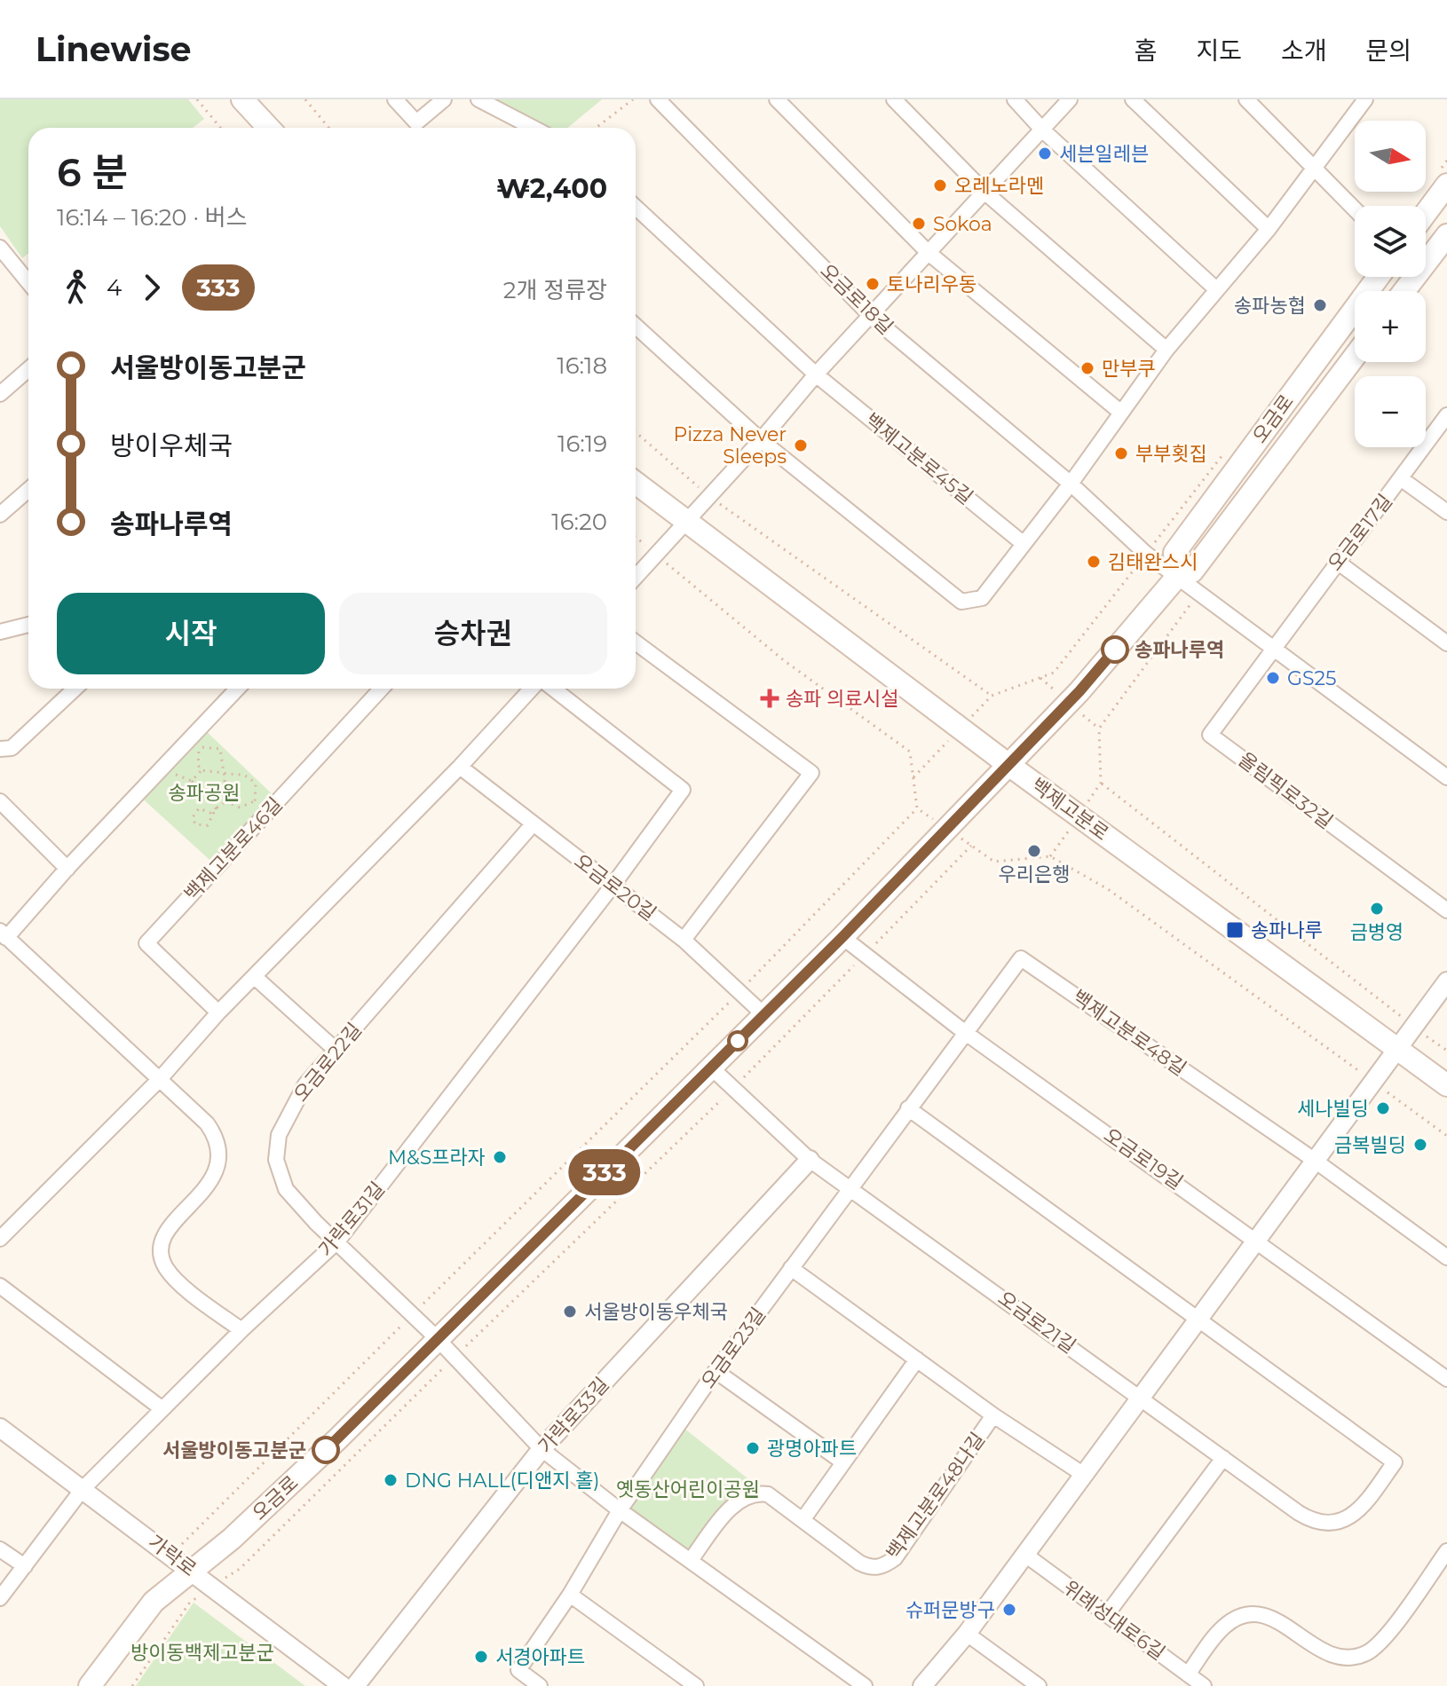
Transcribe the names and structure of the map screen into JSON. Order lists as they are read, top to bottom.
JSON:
{
  "streets": {
    "main road": ["오금로", "백제고분로"],
    "street": [
      "오금로18길",
      "백제고분로45길",
      "오금로17길",
      "올림픽로32길",
      "백제고분로46길",
      "오금로20길",
      "백제고분로48길",
      "오금로22길",
      "오금로19길",
      "가락로31길",
      "오금로21길",
      "오금로23길",
      "가락로33길",
      "백제고분로48나길",
      "가락로",
      "위례성대로6길"
    ]
  },
  "crossings": [
    ["오금로18길", "오금로"],
    ["오금로", "백제고분로"],
    ["오금로", "오금로20길"],
    ["오금로", "오금로22길"],
    ["오금로", "오금로19길"],
    ["오금로", "오금로21길"],
    ["오금로", "가락로"],
    ["오금로17길", "올림픽로32길"],
    ["오금로20길", "오금로22길"],
    ["오금로20길", "가락로31길"],
    ["백제고분로48길", "오금로19길"],
    ["오금로22길", "가락로31길"],
    ["가락로31길", "가락로"],
    ["오금로21길", "오금로23길"],
    ["오금로21길", "가락로33길"],
    ["오금로23길", "백제고분로48나길"]
  ],
  "parks": ["송파공원", "옛동산어린이공원", "방이동백제고분군"],
  "places": {
    "other": [
      "세븐일레븐",
      "오레노라멘",
      "Sokoa",
      "토나리우동",
      "송파농협",
      "만부쿠",
      "Pizza Never Sleeps",
      "부부횟집",
      "김태완스시",
      "송파나루역",
      "GS25",
      "우리은행",
      "금병영",
      "세나빌딩",
      "금복빌딩",
      "M&S프라자",
      "서울방이동우체국",
      "광명아파트",
      "서울방이동고분군",
      "DNG HALL(디앤지 홀)",
      "슈퍼문방구",
      "서경아파트"
    ],
    "health": ["송파 의료시설"],
    "transit": ["송파나루"]
  },
  "lines": ["bus line 333"],
  "north": "right",
  "page": {
    "header": "Linewise",
    "nav": [
      "홈",
      "지도",
      "소개",
      "문의"
    ],
    "on_map": "333",
    "map_buttons": ["+", "−"],
    "heading": ["6 분", "16:14 – 16:20 · 버스", "₩2,400"],
    "legs": ["4", "333", "2개 정류장"],
    "list": [
      {
        "name": "서울방이동고분군",
        "value": "16:18"
      },
      {
        "name": "방이우체국",
        "value": "16:19"
      },
      {
        "name": "송파나루역",
        "value": "16:20"
      }
    ],
    "buttons": ["시작", "승차권"]
  }
}
